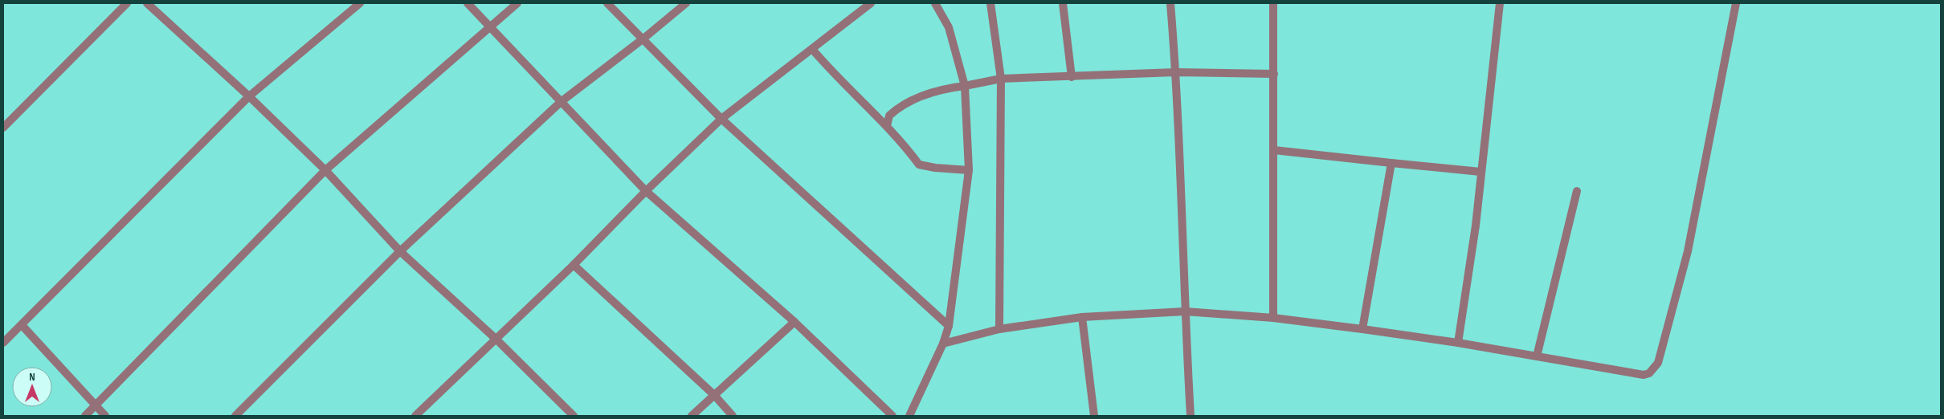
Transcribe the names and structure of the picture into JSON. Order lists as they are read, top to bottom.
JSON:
{
  "north": "top"
}
